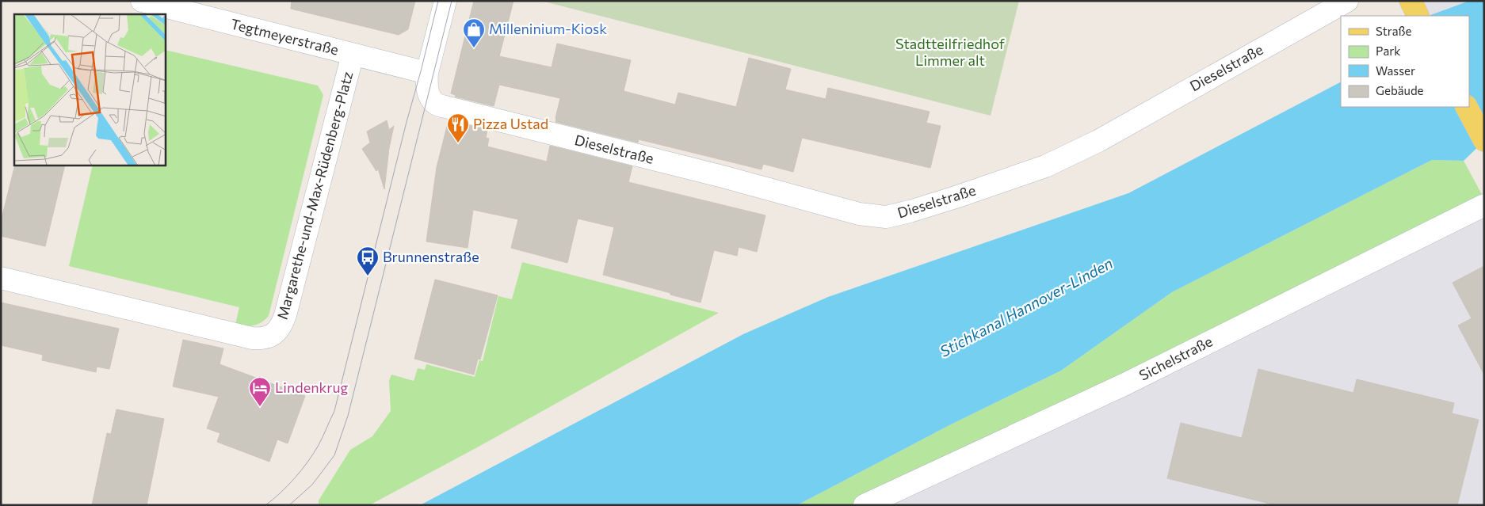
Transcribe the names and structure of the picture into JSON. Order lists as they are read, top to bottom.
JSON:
{
  "streets": {
    "street": [
      "Tegtmeyerstraße",
      "Dieselstraße",
      "Margarethe-und-Max-Rüdenberg-Platz",
      "Sichelstraße"
    ]
  },
  "crossings": [
    ["Tegtmeyerstraße", "Dieselstraße"],
    ["Tegtmeyerstraße", "Margarethe-und-Max-Rüdenberg-Platz"]
  ],
  "water": ["Stichkanal Hannover-Linden"],
  "parks": ["Stadtteilfriedhof Limmer alt"],
  "places": {
    "shop": ["Milleninium-Kiosk"],
    "restaurant": ["Pizza Ustad"],
    "bus stop": ["Brunnenstraße"],
    "hotel": ["Lindenkrug"]
  },
  "legend": [
    "Straße",
    "Park",
    "Wasser",
    "Gebäude"
  ]
}
